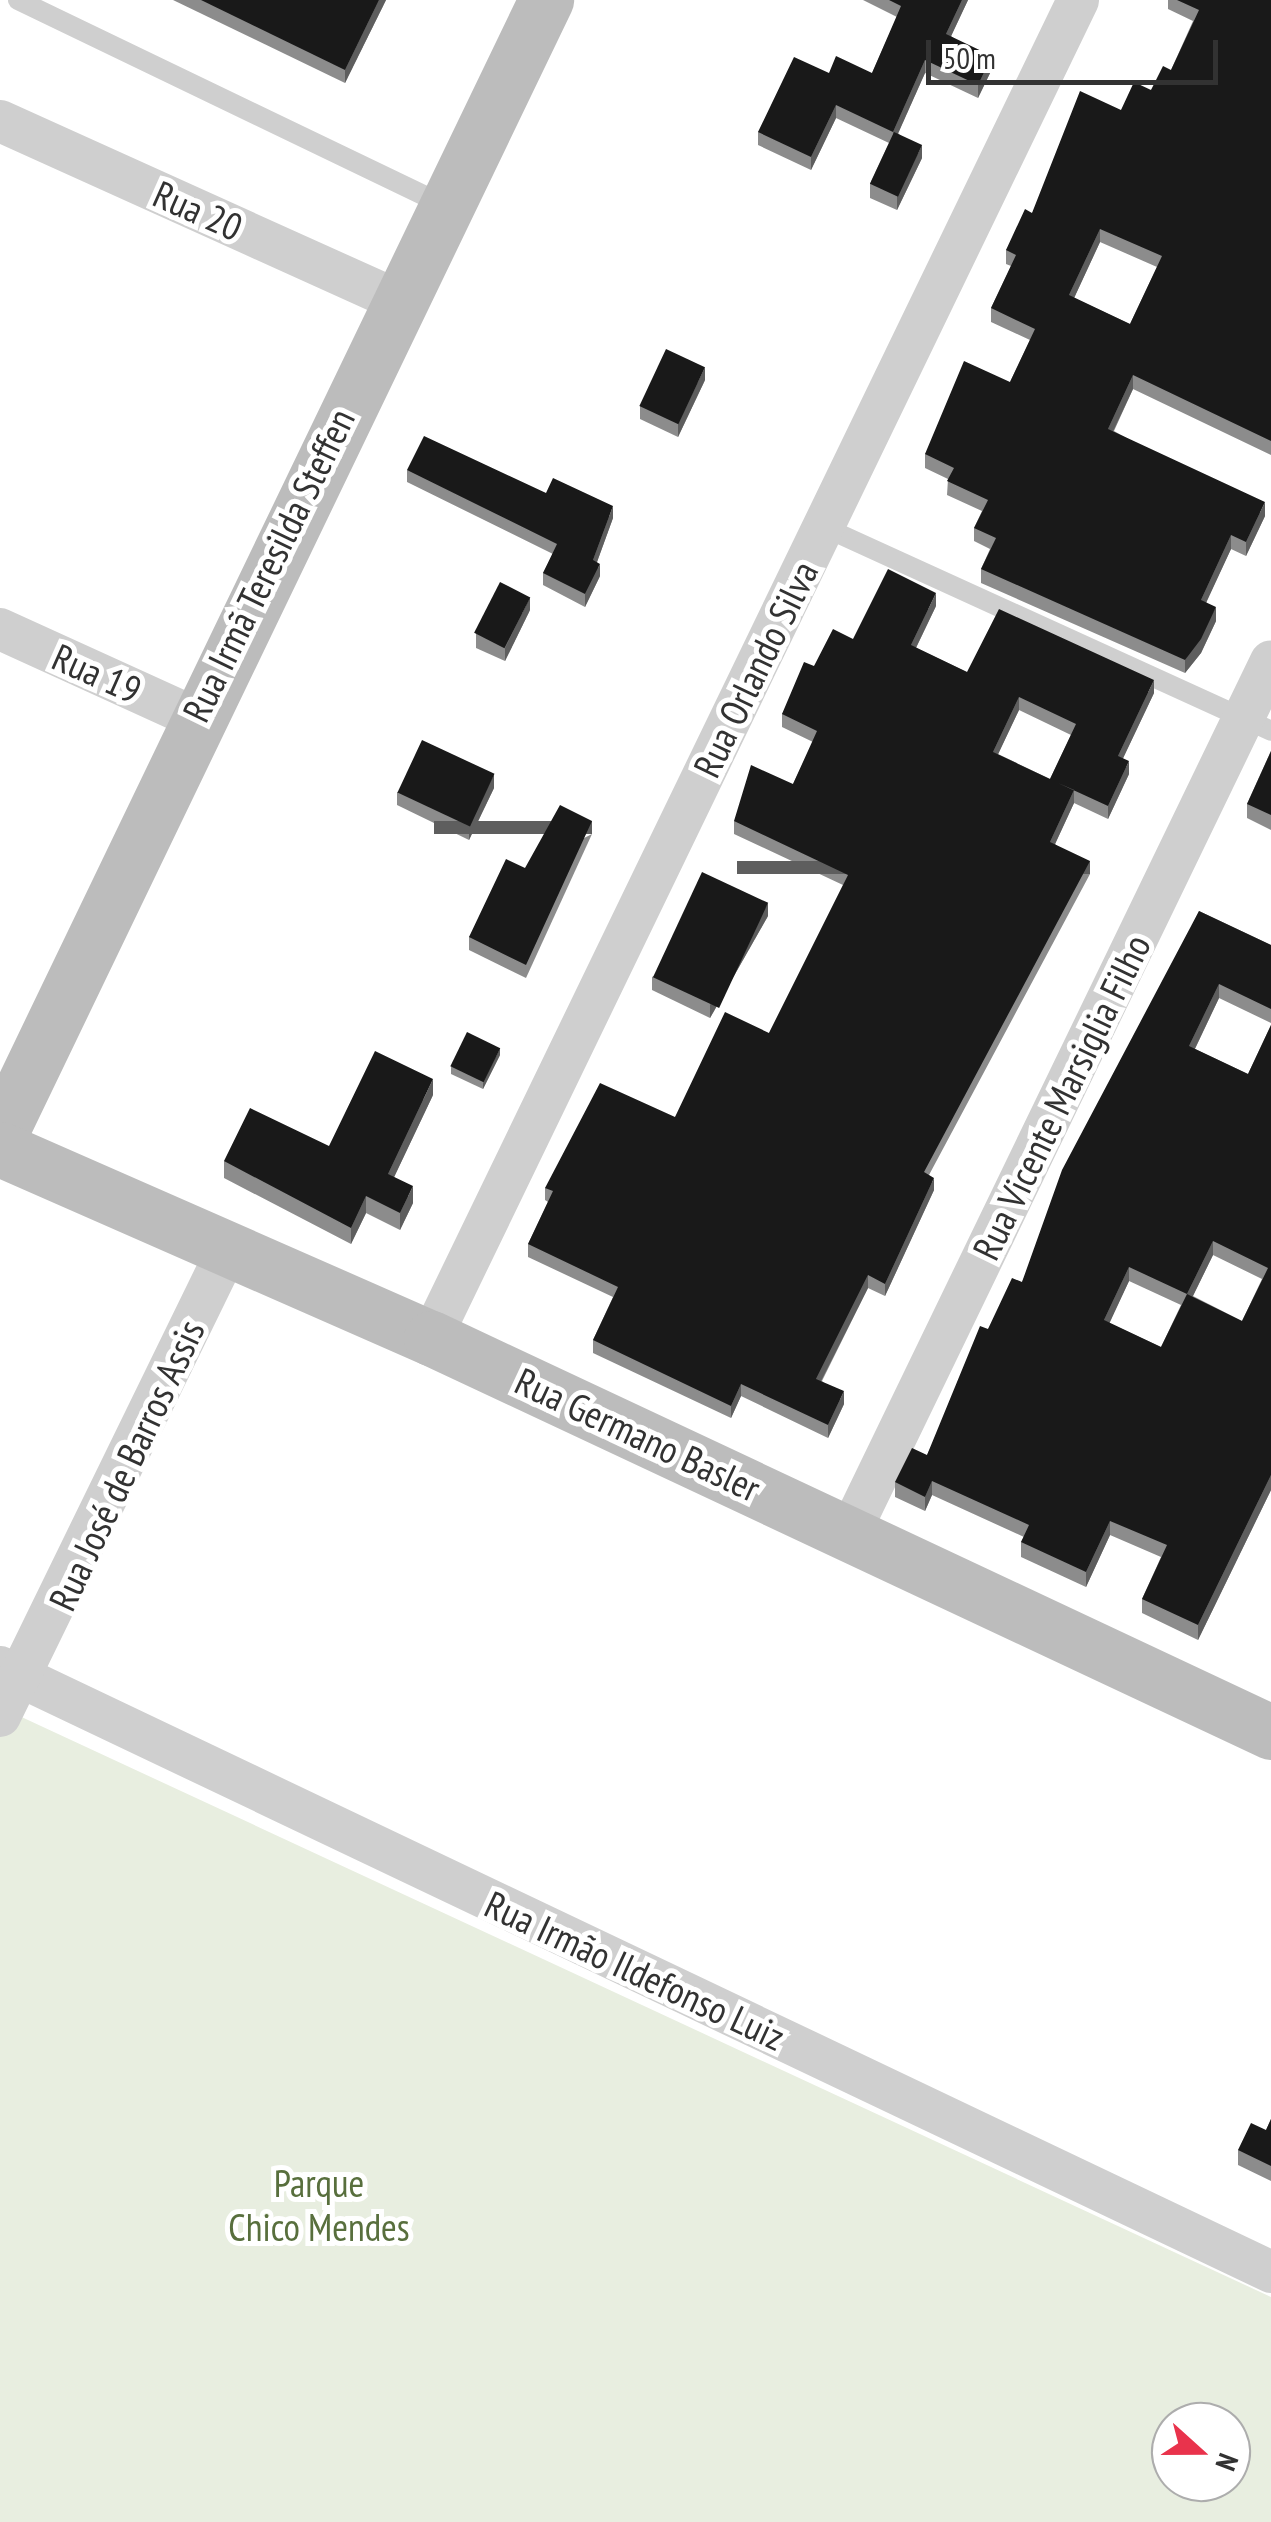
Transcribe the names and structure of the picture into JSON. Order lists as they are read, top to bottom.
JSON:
{
  "streets": {
    "street": [
      "Rua 20",
      "Rua Irmã Teresilda Steffen",
      "Rua Orlando Silva",
      "Rua 19",
      "Rua Vicente Marsiglia Filho",
      "Rua Germano Basler",
      "Rua José de Barros Assis",
      "Rua Irmão Ildefonso Luiz"
    ]
  },
  "crossings": [
    ["Rua 20", "Rua Irmã Teresilda Steffen"],
    ["Rua Irmã Teresilda Steffen", "Rua 19"],
    ["Rua Orlando Silva", "Rua Germano Basler"],
    ["Rua Vicente Marsiglia Filho", "Rua Germano Basler"],
    ["Rua Germano Basler", "Rua José de Barros Assis"],
    ["Rua José de Barros Assis", "Rua Irmão Ildefonso Luiz"]
  ],
  "parks": ["Parque Chico Mendes"],
  "scale_bar": "50 m",
  "north": "right"
}
